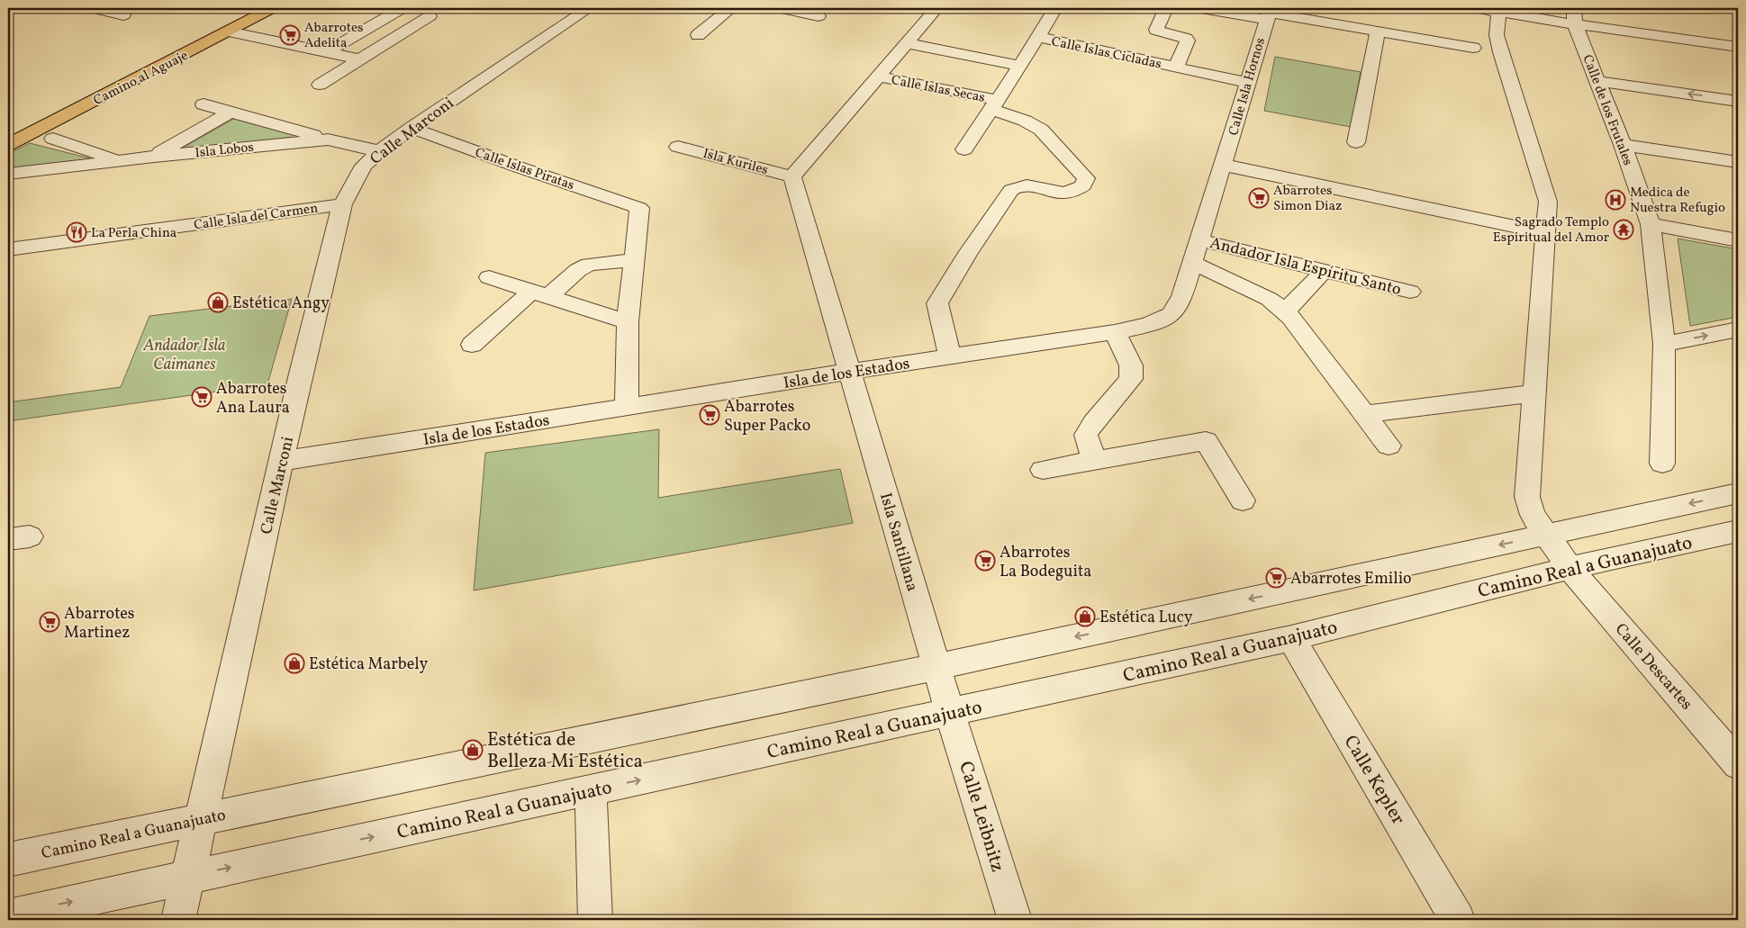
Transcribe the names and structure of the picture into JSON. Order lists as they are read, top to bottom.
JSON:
{
  "streets": {
    "main road": ["Camino al Aguaje"],
    "street": [
      "Calle Islas Cicladas",
      "Calle Isla Hornos",
      "Calle Islas Secas",
      "Calle de los Frutales",
      "Calle Marconi",
      "Isla Lobos",
      "Isla Kuriles",
      "Calle Islas Piratas",
      "Calle Isla del Carmen",
      "Andador Isla Espíritu Santo",
      "Isla de los Estados",
      "Isla Santillana",
      "Camino Real a Guanajuato",
      "Calle Descartes",
      "Calle Kepler",
      "Calle Leibnitz"
    ]
  },
  "crossings": [
    ["Calle Islas Cicladas", "Calle Isla Hornos"],
    ["Calle Islas Cicladas", "Calle Islas Secas"],
    ["Calle Isla Hornos", "Isla de los Estados"],
    ["Calle Marconi", "Isla Lobos"],
    ["Calle Marconi", "Calle Islas Piratas"],
    ["Calle Marconi", "Calle Isla del Carmen"],
    ["Calle Marconi", "Isla de los Estados"],
    ["Calle Marconi", "Camino Real a Guanajuato"],
    ["Isla Kuriles", "Isla Santillana"],
    ["Andador Isla Espíritu Santo", "Isla de los Estados"],
    ["Isla de los Estados", "Isla Santillana"],
    ["Isla Santillana", "Camino Real a Guanajuato"],
    ["Isla Santillana", "Calle Leibnitz"],
    ["Camino Real a Guanajuato", "Calle Descartes"],
    ["Camino Real a Guanajuato", "Calle Kepler"],
    ["Camino Real a Guanajuato", "Calle Leibnitz"]
  ],
  "parks": ["Andador Isla Caimanes"],
  "places": {
    "supermarket": [
      "Abarrotes Adelita",
      "Abarrotes Simon Diaz",
      "Abarrotes Ana Laura",
      "Abarrotes Super Packo",
      "Abarrotes La Bodeguita",
      "Abarrotes Emilio",
      "Abarrotes Martinez"
    ],
    "hospital": ["Medica de Nuestra Refugio"],
    "temple": ["Sagrado Templo Espiritual del Amor"],
    "restaurant": ["La Perla China"],
    "shop": [
      "Estética Angy",
      "Estética Lucy",
      "Estética Marbely",
      "Estética de Belleza Mi Estética"
    ]
  }
}
